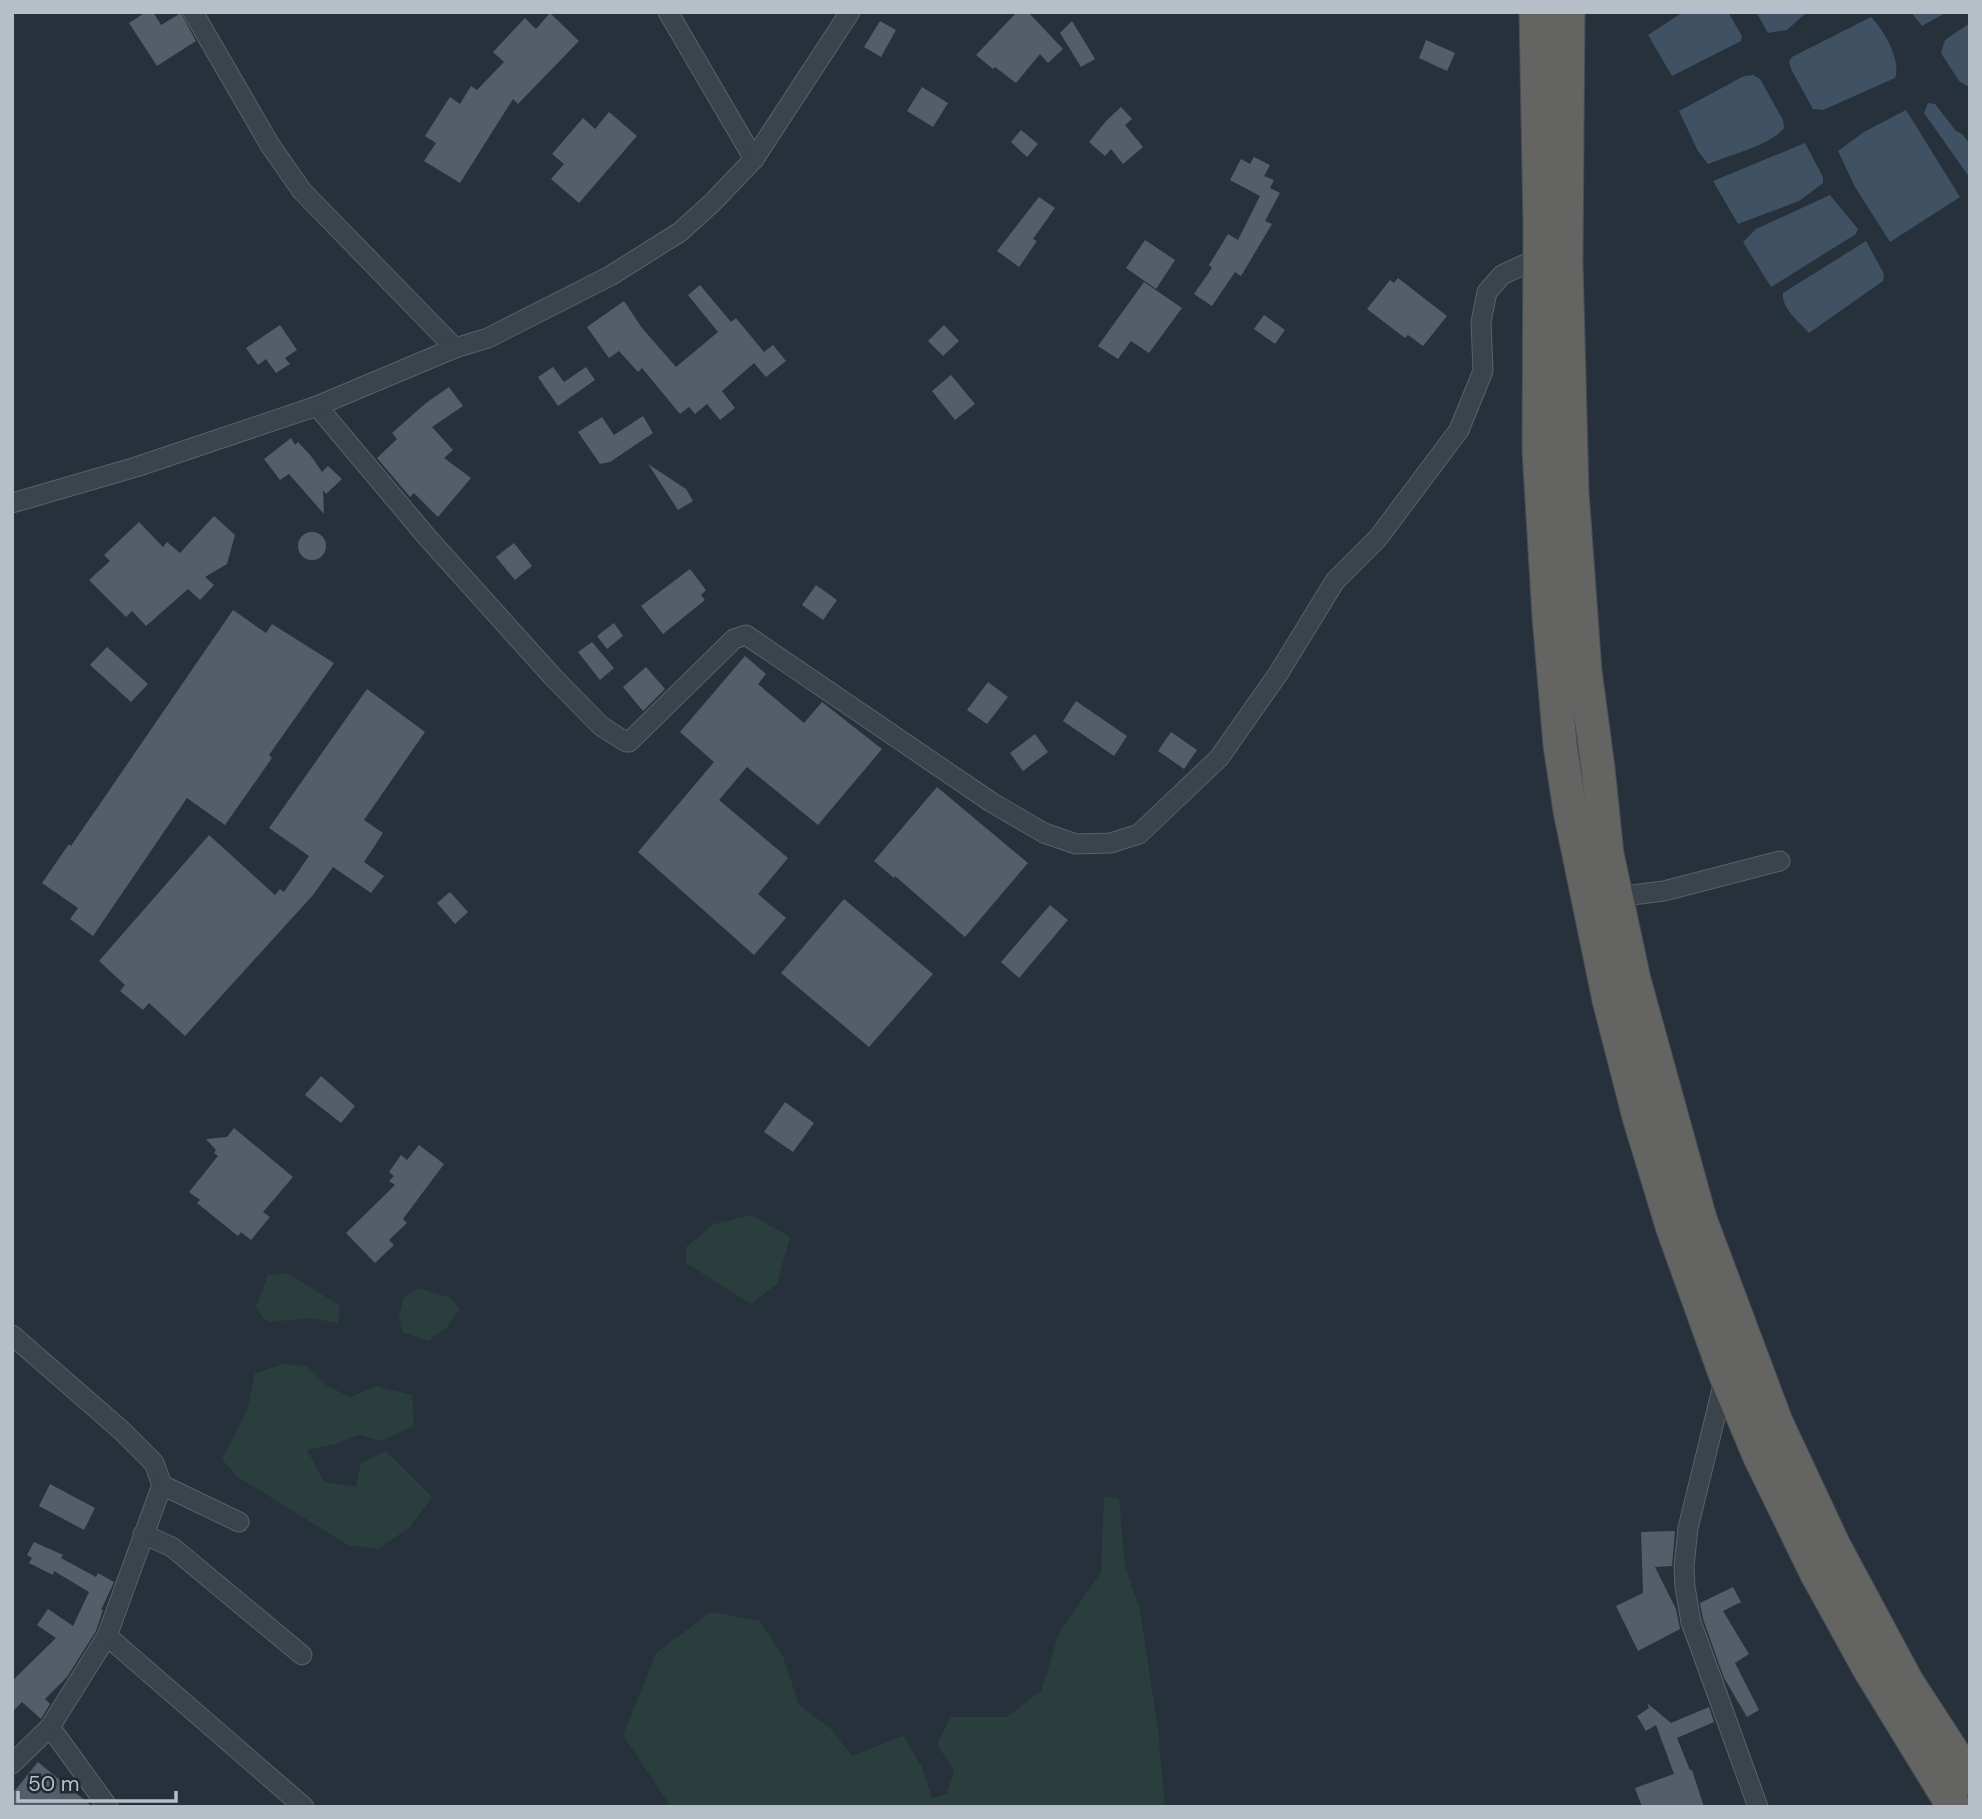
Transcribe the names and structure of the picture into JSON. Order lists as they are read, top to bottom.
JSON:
{
  "scale_bar": "50 m"
}
